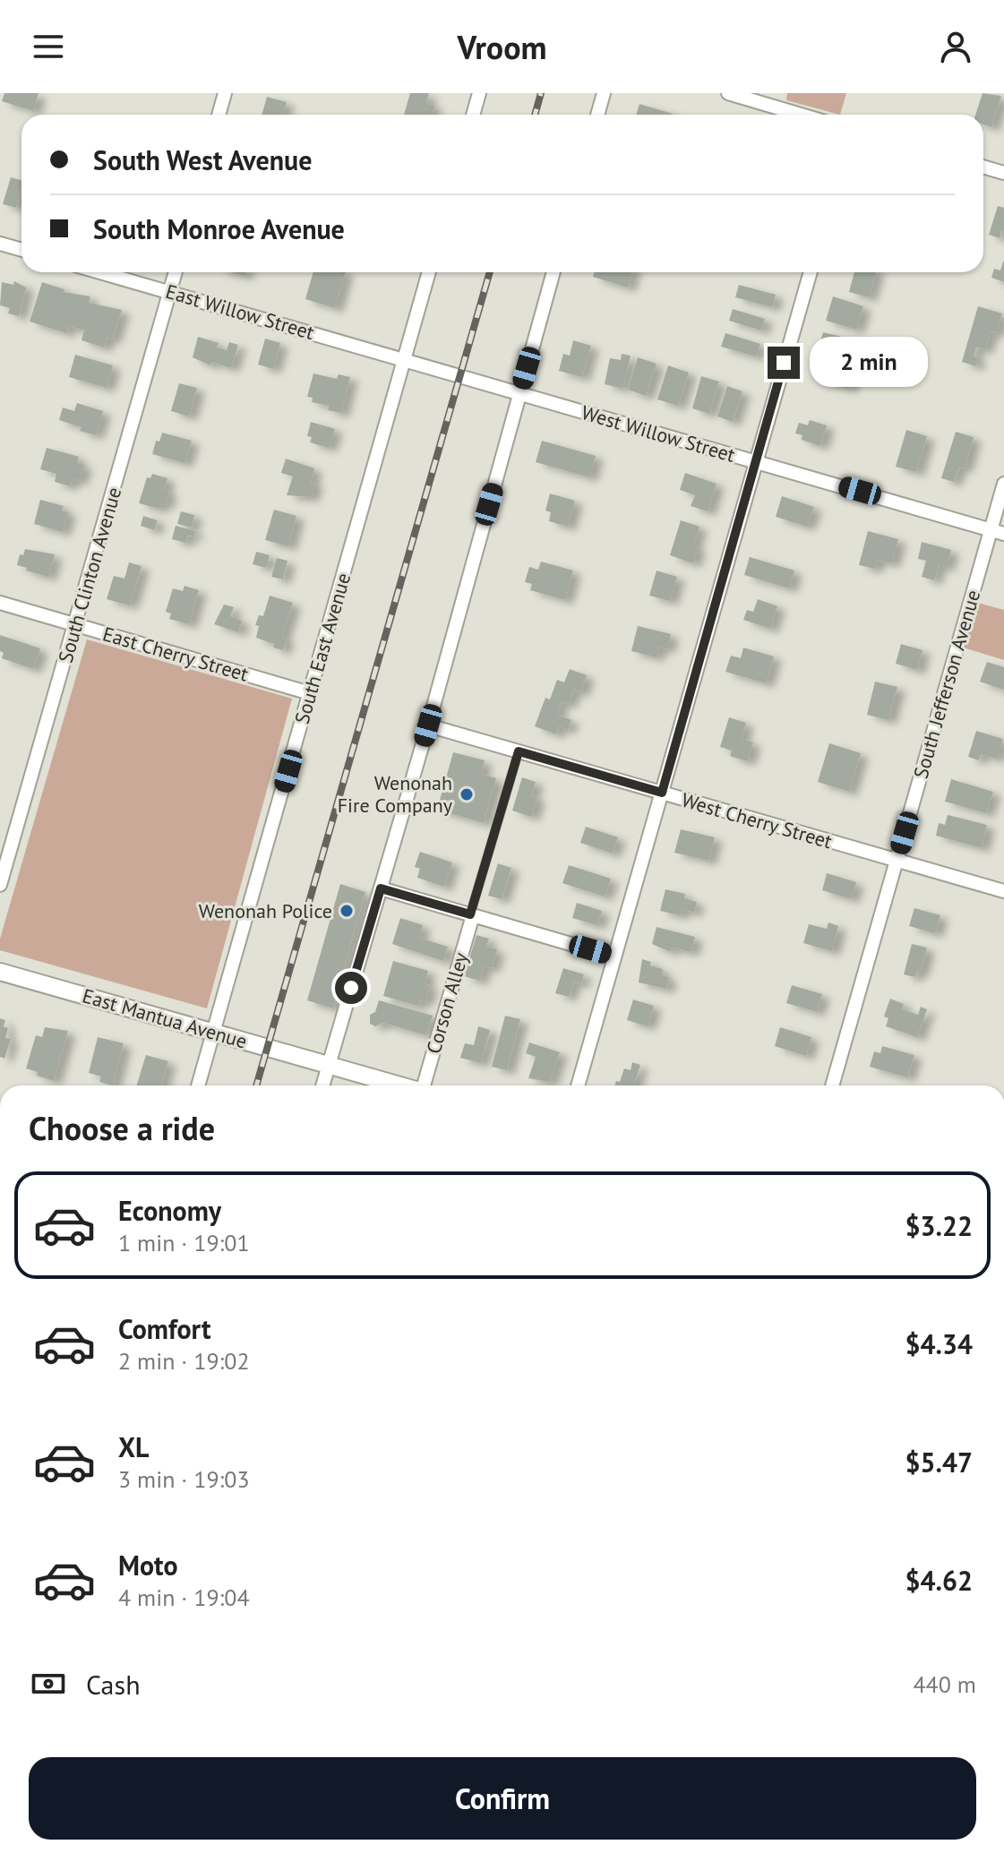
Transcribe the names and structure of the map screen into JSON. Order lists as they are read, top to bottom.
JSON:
{
  "streets": {
    "street": [
      "East Willow Street",
      "West Willow Street",
      "South Clinton Avenue",
      "South East Avenue",
      "East Cherry Street",
      "South Jefferson Avenue",
      "West Cherry Street",
      "Corson Alley",
      "East Mantua Avenue"
    ]
  },
  "crossings": [
    ["East Willow Street", "West Willow Street"],
    ["East Willow Street", "South Clinton Avenue"],
    ["East Willow Street", "South East Avenue"],
    ["West Willow Street", "South Jefferson Avenue"],
    ["South Clinton Avenue", "East Cherry Street"],
    ["South East Avenue", "East Cherry Street"],
    ["South East Avenue", "East Mantua Avenue"],
    ["South Jefferson Avenue", "West Cherry Street"]
  ],
  "places": ["Wenonah Fire Company", "Wenonah Police"],
  "page": {
    "header": "Vroom",
    "banner": ["South West Avenue", "South Monroe Avenue"],
    "bubble": "2 min",
    "heading": "Choose a ride",
    "list": [
      {
        "name": "Economy",
        "note": "1 min · 19:01",
        "value": "$3.22"
      },
      {
        "name": "Comfort",
        "note": "2 min · 19:02",
        "value": "$4.34"
      },
      {
        "name": "XL",
        "note": "3 min · 19:03",
        "value": "$5.47"
      },
      {
        "name": "Moto",
        "note": "4 min · 19:04",
        "value": "$4.62"
      }
    ],
    "pay": ["Cash", "440 m"],
    "buttons": "Confirm"
  }
}
